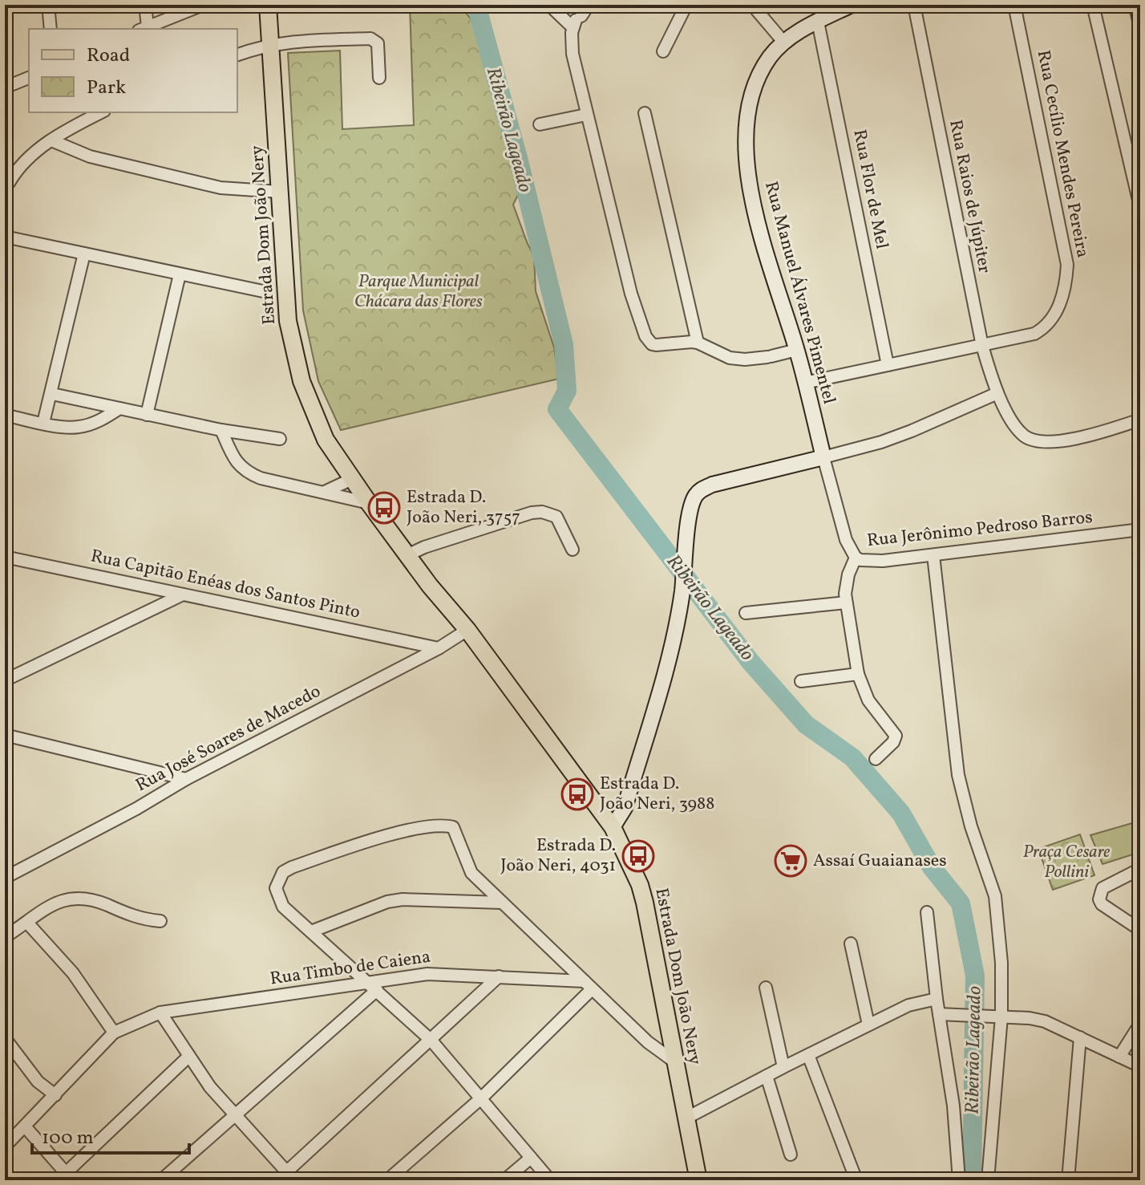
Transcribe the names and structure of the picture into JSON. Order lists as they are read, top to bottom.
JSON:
{
  "streets": {
    "main road": ["Estrada Dom João Nery"],
    "street": [
      "Rua Cecílio Mendes Pereira",
      "Rua Flor de Mel",
      "Rua Raios de Júpiter",
      "Rua Manuel Álvares Pimentel",
      "Rua Jerônimo Pedroso Barros",
      "Rua Capitão Enéas dos Santos Pinto",
      "Rua José Soares de Macedo",
      "Rua Timbo de Caiena"
    ]
  },
  "crossings": [
    ["Rua Cecílio Mendes Pereira", "Rua Flor de Mel"],
    ["Rua Cecílio Mendes Pereira", "Rua Raios de Júpiter"],
    ["Rua Cecílio Mendes Pereira", "Rua Manuel Álvares Pimentel"],
    ["Rua Flor de Mel", "Rua Manuel Álvares Pimentel"],
    ["Estrada Dom João Nery", "Rua José Soares de Macedo"],
    ["Rua Manuel Álvares Pimentel", "Rua Jerônimo Pedroso Barros"],
    ["Rua Capitão Enéas dos Santos Pinto", "Rua José Soares de Macedo"]
  ],
  "water": ["Ribeirão Lageado"],
  "parks": ["Parque Municipal Chácara das Flores", "Praça Cesare Pollini"],
  "places": {
    "bus stop": ["Estrada D. João Neri, 3757", "Estrada D. João Neri, 3988", "Estrada D. João Neri, 4031"],
    "supermarket": ["Assaí Guaianases"]
  },
  "legend": ["Road", "Park"],
  "scale_bar": "100 m"
}
